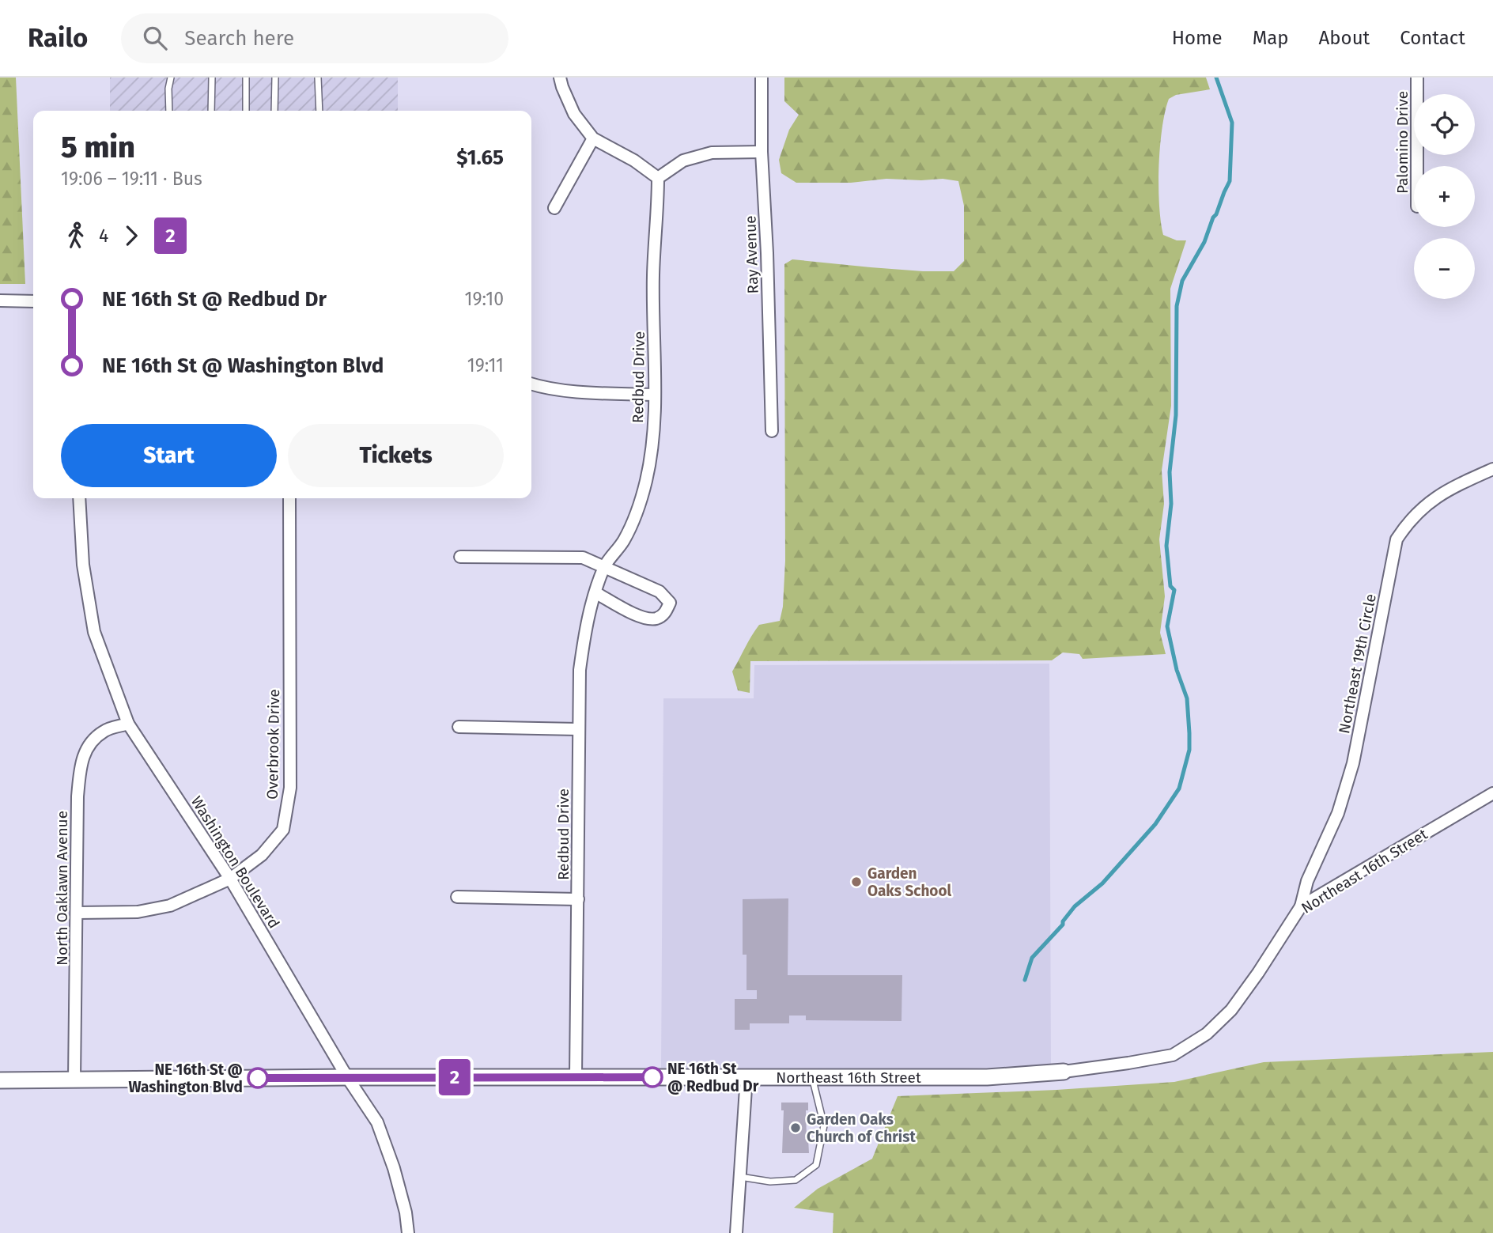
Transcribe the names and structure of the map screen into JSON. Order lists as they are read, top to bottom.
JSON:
{
  "streets": {
    "street": [
      "Palomino Drive",
      "Ray Avenue",
      "Redbud Drive",
      "Northeast 19th Circle",
      "Overbrook Drive",
      "Washington Boulevard",
      "Northeast 16th Street",
      "North Oaklawn Avenue"
    ]
  },
  "crossings": [
    ["Redbud Drive", "Northeast 16th Street"],
    ["Northeast 19th Circle", "Northeast 16th Street"],
    ["Overbrook Drive", "Washington Boulevard"],
    ["Overbrook Drive", "North Oaklawn Avenue"],
    ["Washington Boulevard", "Northeast 16th Street"],
    ["Washington Boulevard", "North Oaklawn Avenue"],
    ["Northeast 16th Street", "North Oaklawn Avenue"]
  ],
  "places": [
    "Garden Oaks School",
    "NE 16th St @ Redbud Dr",
    "NE 16th St @ Washington Blvd",
    "Garden Oaks Church of Christ"
  ],
  "lines": ["bus line 2"],
  "page": {
    "header": "Railo",
    "search": "Search here",
    "nav": [
      "Home",
      "Map",
      "About",
      "Contact"
    ],
    "on_map": "2",
    "map_buttons": ["+", "−"],
    "heading": ["5 min", "19:06 – 19:11 · Bus", "$1.65"],
    "legs": ["4", "2"],
    "list": [
      {
        "name": "NE 16th St @ Redbud Dr",
        "value": "19:10"
      },
      {
        "name": "NE 16th St @ Washington Blvd",
        "value": "19:11"
      }
    ],
    "buttons": ["Start", "Tickets"]
  }
}
